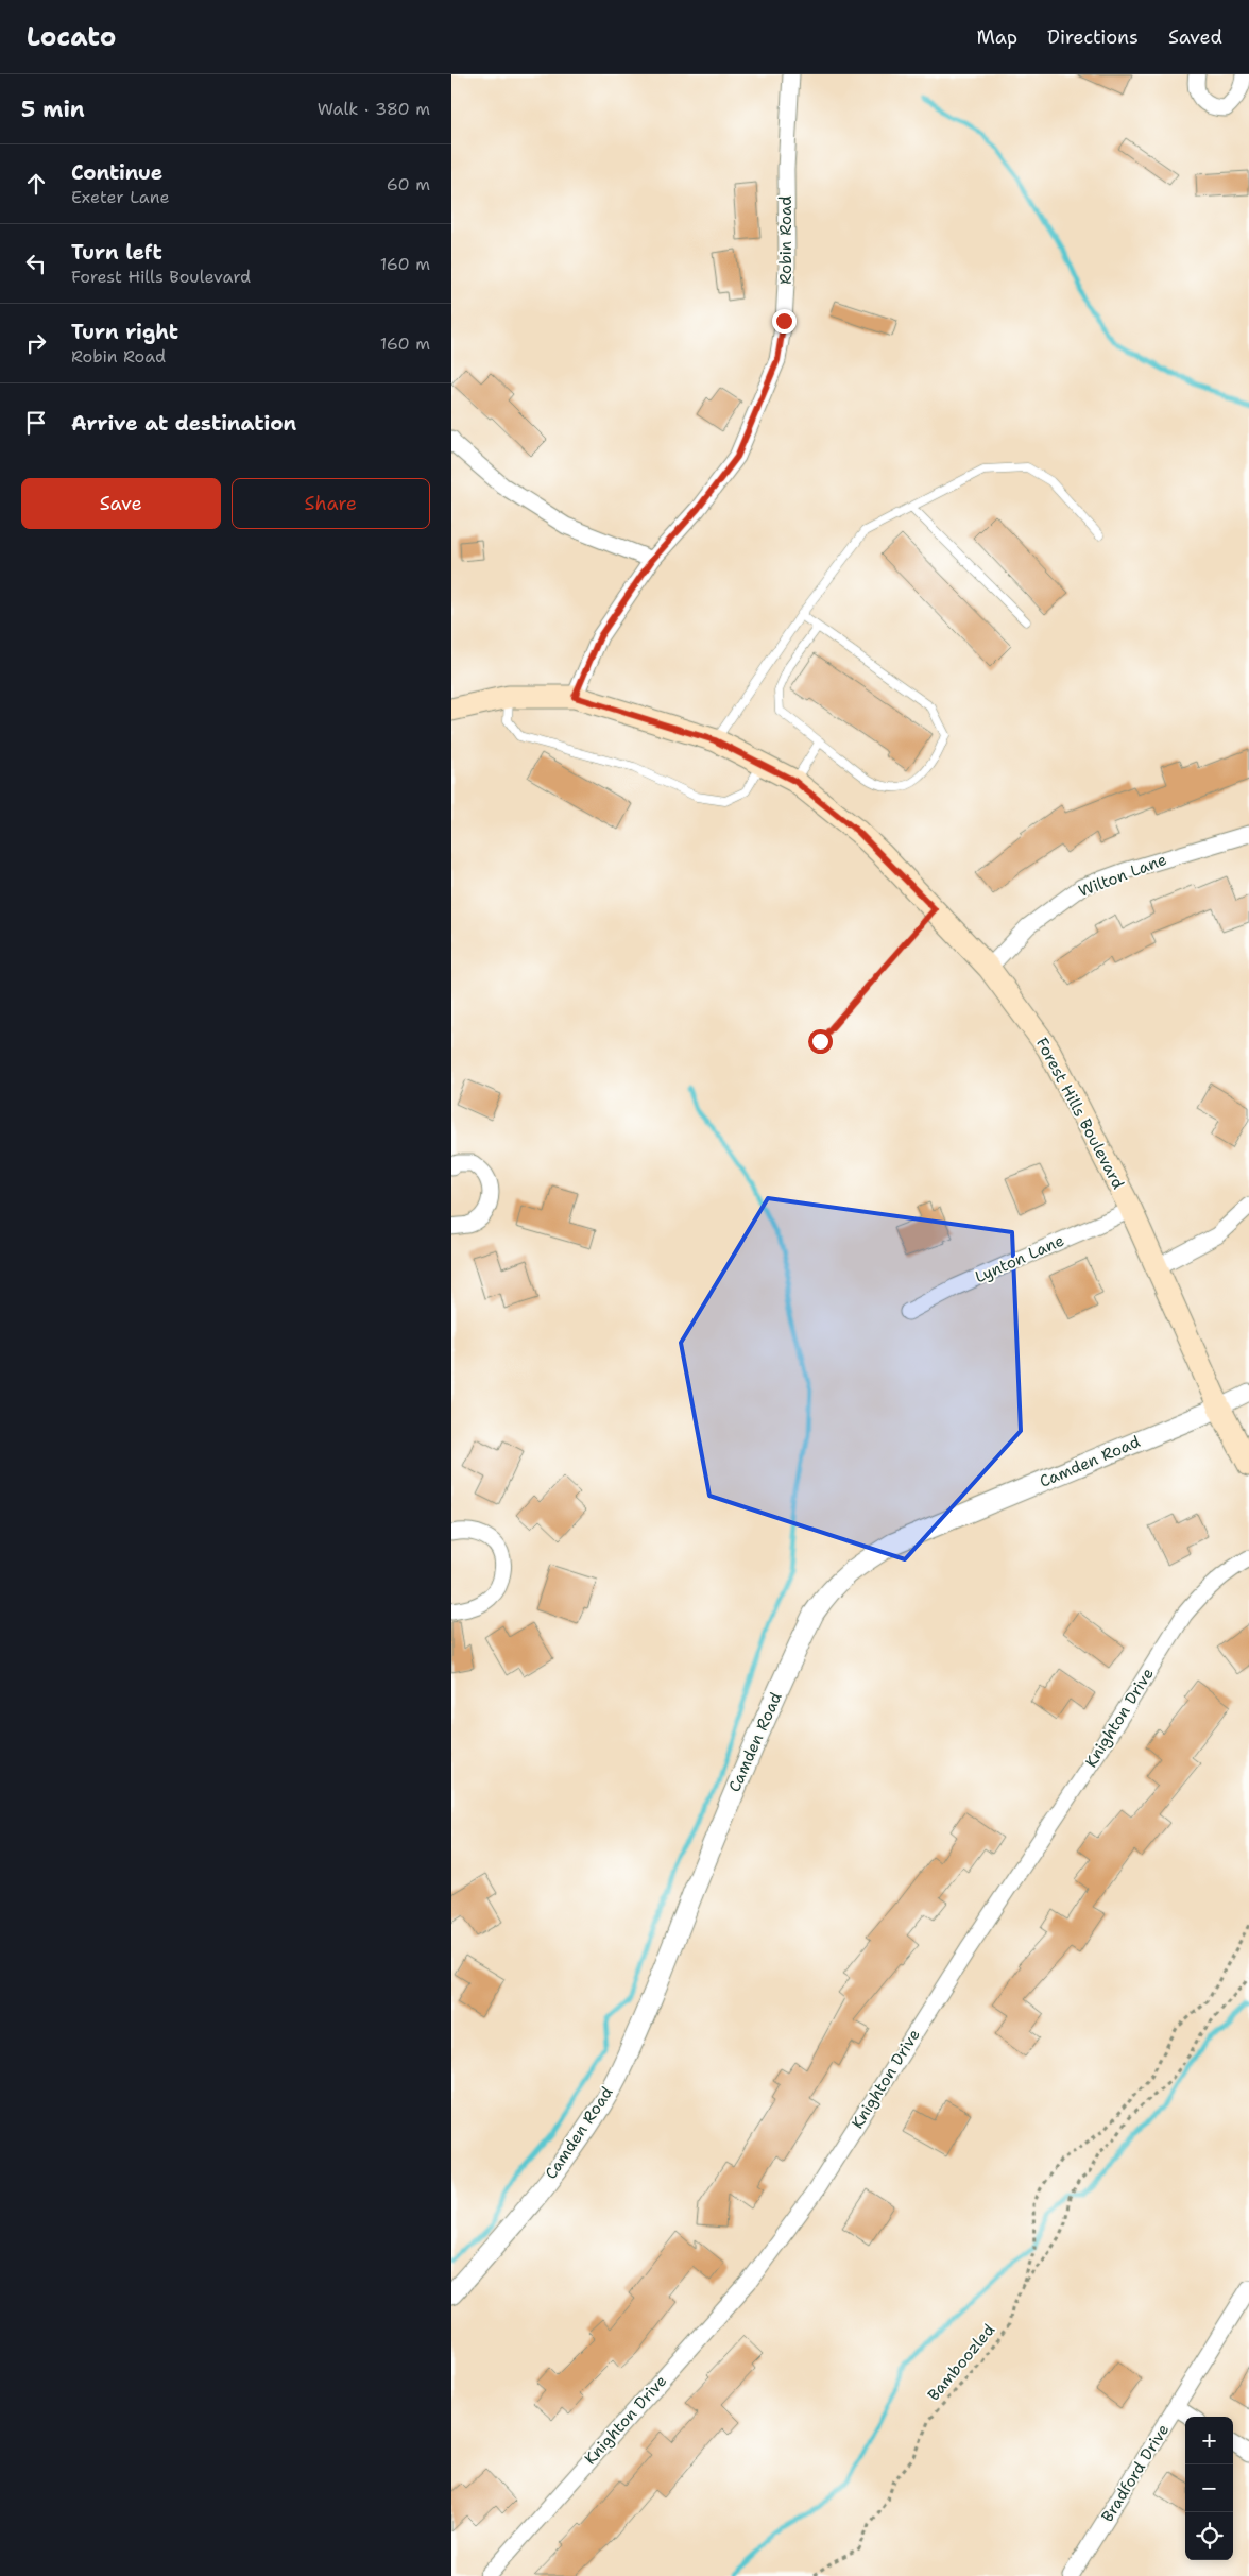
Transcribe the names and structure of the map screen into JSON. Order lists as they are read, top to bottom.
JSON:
{
  "streets": {
    "main road": ["Forest Hills Boulevard"],
    "street": [
      "Robin Road",
      "Wilton Lane",
      "Lynton Lane",
      "Camden Road",
      "Knighton Drive",
      "Bradford Drive"
    ],
    "path": ["Bamboozled"]
  },
  "crossings": [
    ["Robin Road", "Forest Hills Boulevard"],
    ["Wilton Lane", "Forest Hills Boulevard"],
    ["Forest Hills Boulevard", "Lynton Lane"],
    ["Forest Hills Boulevard", "Camden Road"]
  ],
  "page": {
    "header": "Locato",
    "nav": ["Map", "Directions", "Saved"],
    "heading": ["5 min", "Walk · 380 m"],
    "list": [
      ["Continue", "Exeter Lane", "60 m"],
      ["Turn left", "Forest Hills Boulevard", "160 m"],
      ["Turn right", "Robin Road", "160 m"],
      "Arrive at destination"
    ],
    "buttons": ["Save", "Share"],
    "map_buttons": ["+", "−"]
  }
}
